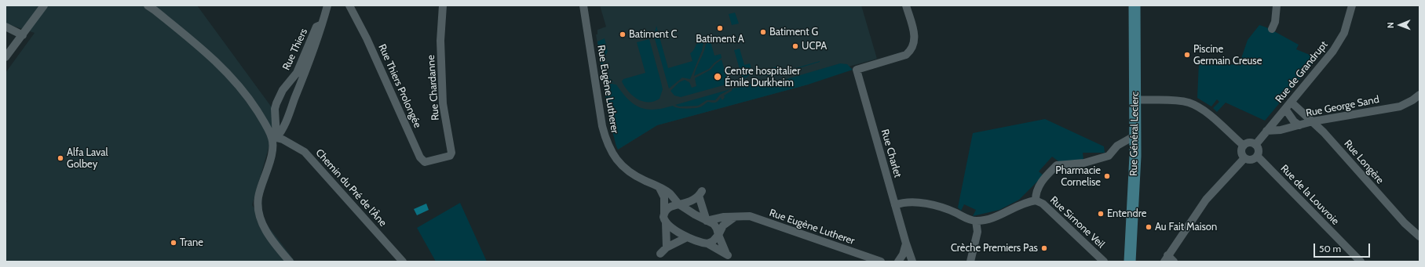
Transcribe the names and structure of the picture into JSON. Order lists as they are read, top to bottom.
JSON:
{
  "streets": {
    "main road": ["Rue Général Leclerc"],
    "street": [
      "Rue Thiers",
      "Rue de Grandrupt",
      "Rue Thiers Prolongée",
      "Rue Chardanne",
      "Rue Eugène Lutherer",
      "Rue George Sand",
      "Rue Charlet",
      "Rue Longère",
      "Chemin du Pré de l'Âne",
      "Rue de la Louvroie",
      "Rue Simone Veil"
    ]
  },
  "crossings": [
    ["Rue Thiers", "Chemin du Pré de l'Âne"],
    ["Rue de Grandrupt", "Rue George Sand"],
    ["Rue de Grandrupt", "Rue Longère"],
    ["Rue de Grandrupt", "Rue de la Louvroie"],
    ["Rue Thiers Prolongée", "Rue Chardanne"],
    ["Rue George Sand", "Rue Longère"]
  ],
  "places": [
    "Batiment A",
    "Batiment G",
    "Batiment C",
    "UCPA",
    "Piscine Germain Creuse",
    "Centre hospitalier Émile Durkheim",
    "Alfa Laval Golbey",
    "Pharmacie Cornelise",
    "Entendre",
    "Au Fait Maison",
    "Trane",
    "Crèche Premiers Pas"
  ],
  "scale_bar": "50 m",
  "north": "left"
}
